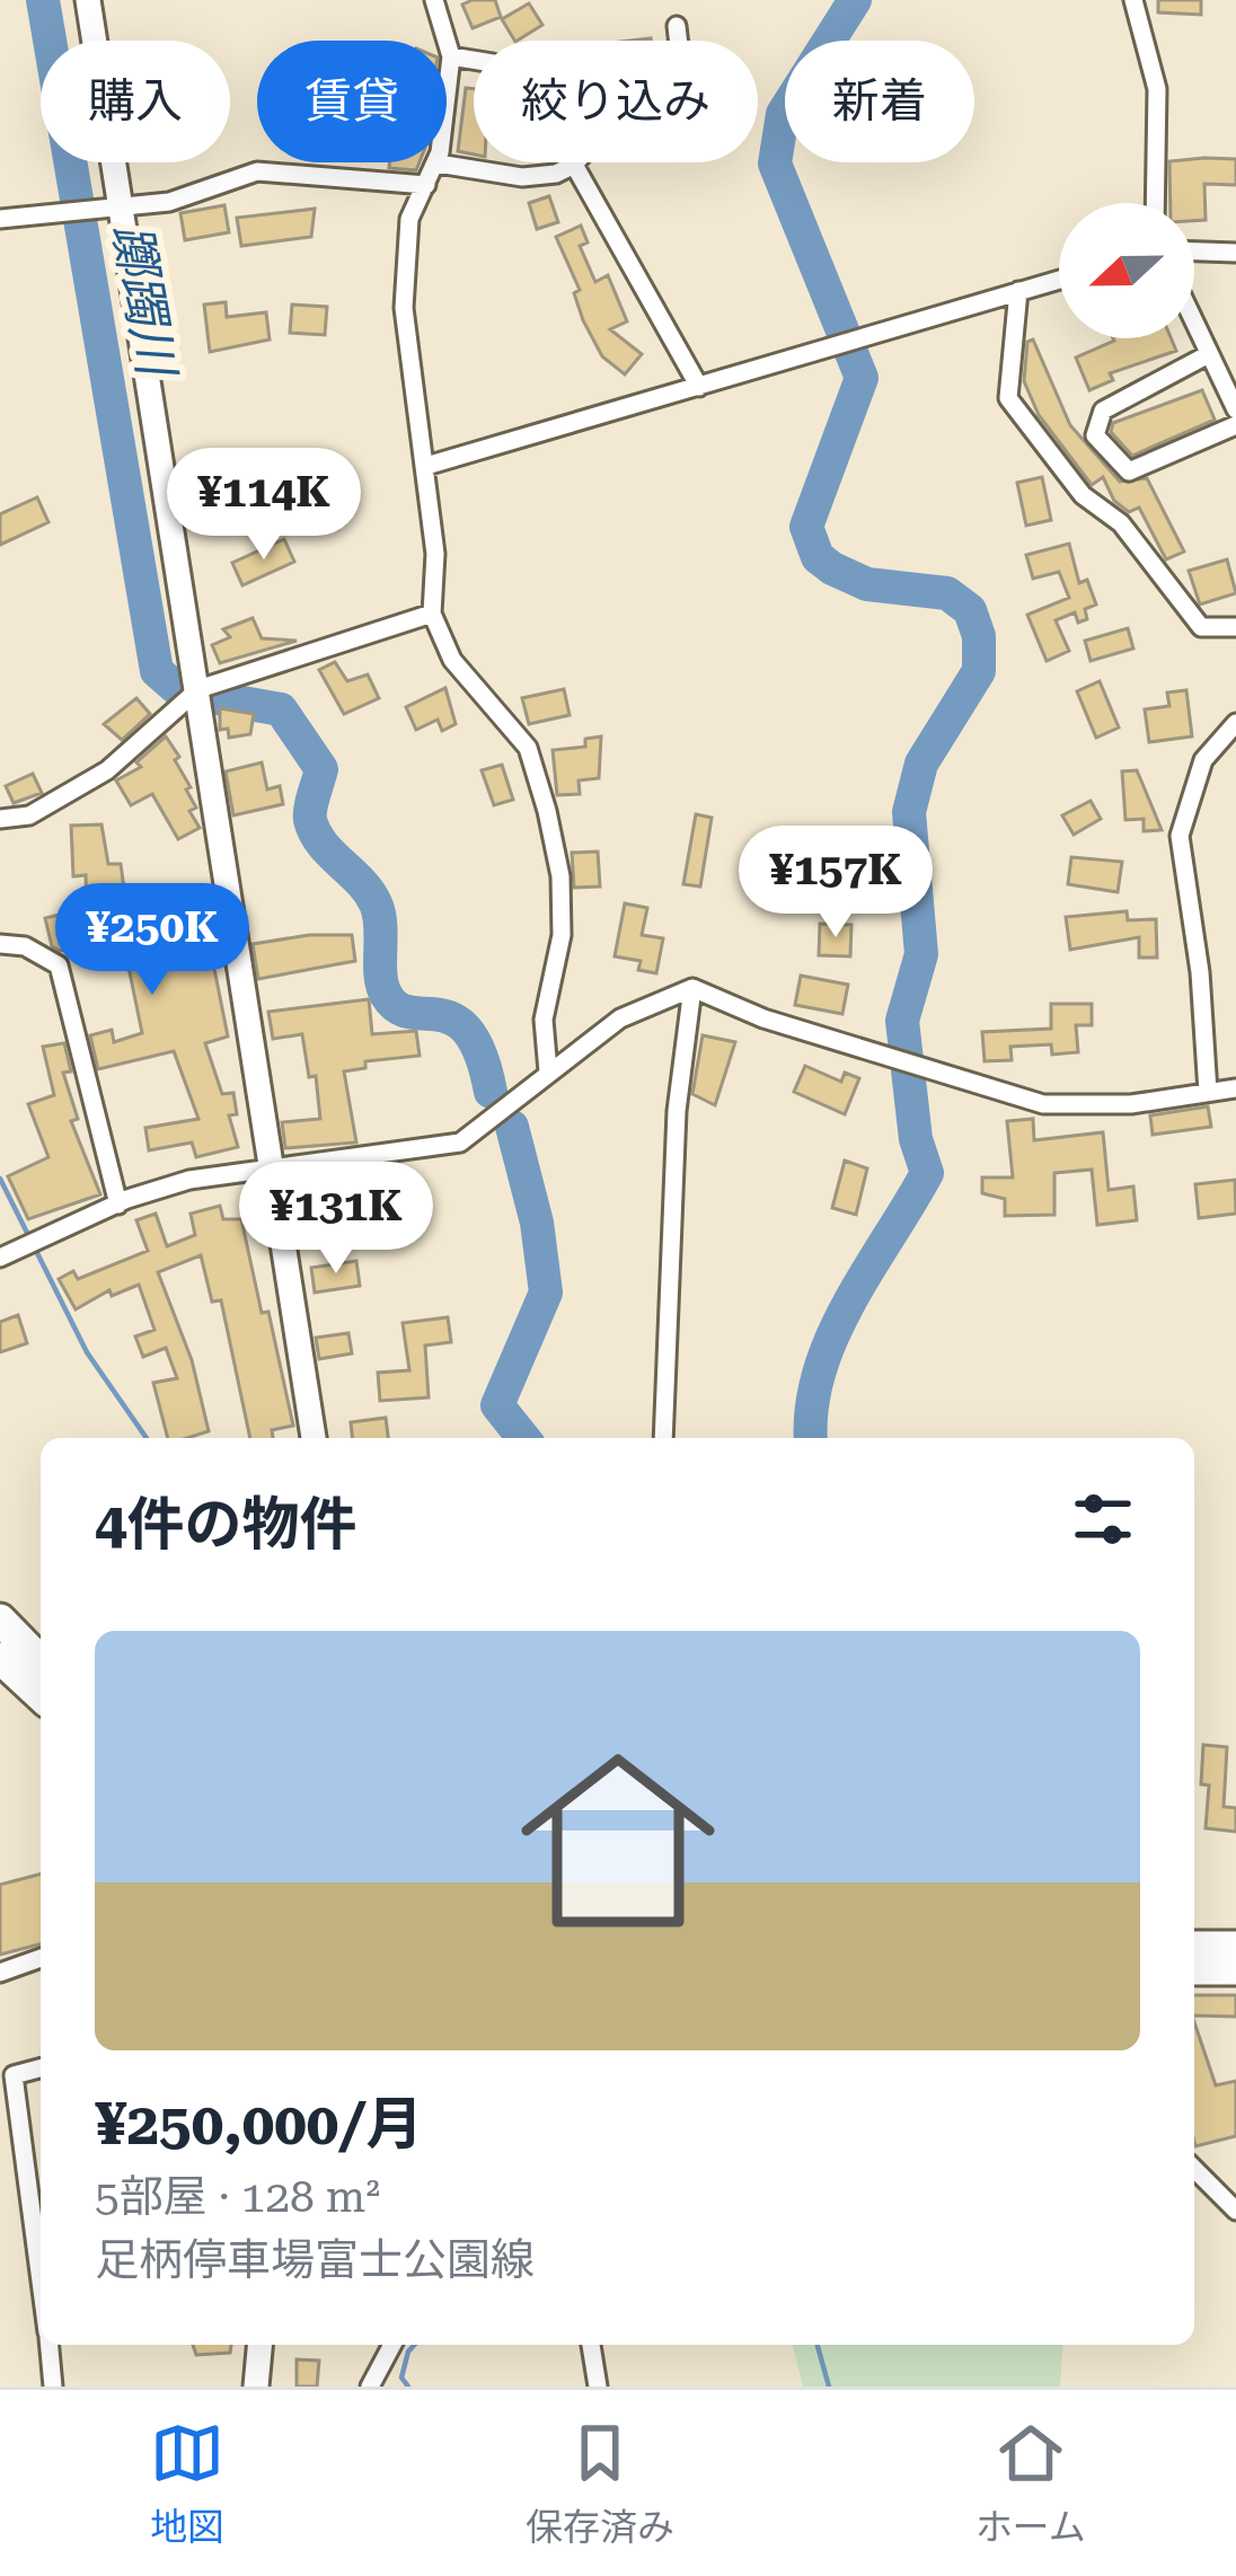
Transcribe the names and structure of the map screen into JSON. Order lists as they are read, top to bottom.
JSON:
{
  "water": ["躑躅川"],
  "north": "left",
  "page": {
    "chip": [
      "購入",
      "賃貸",
      "絞り込み",
      "新着"
    ],
    "price": [
      "¥114K",
      "¥157K",
      "¥250K",
      "¥131K"
    ],
    "heading": "4件の物件",
    "list": [
      {
        "name": "¥250,000/月",
        "note": "5部屋 · 128 m² · 足柄停車場富士公園線"
      }
    ],
    "tabs": ["地図", "保存済み", "ホーム"]
  }
}
